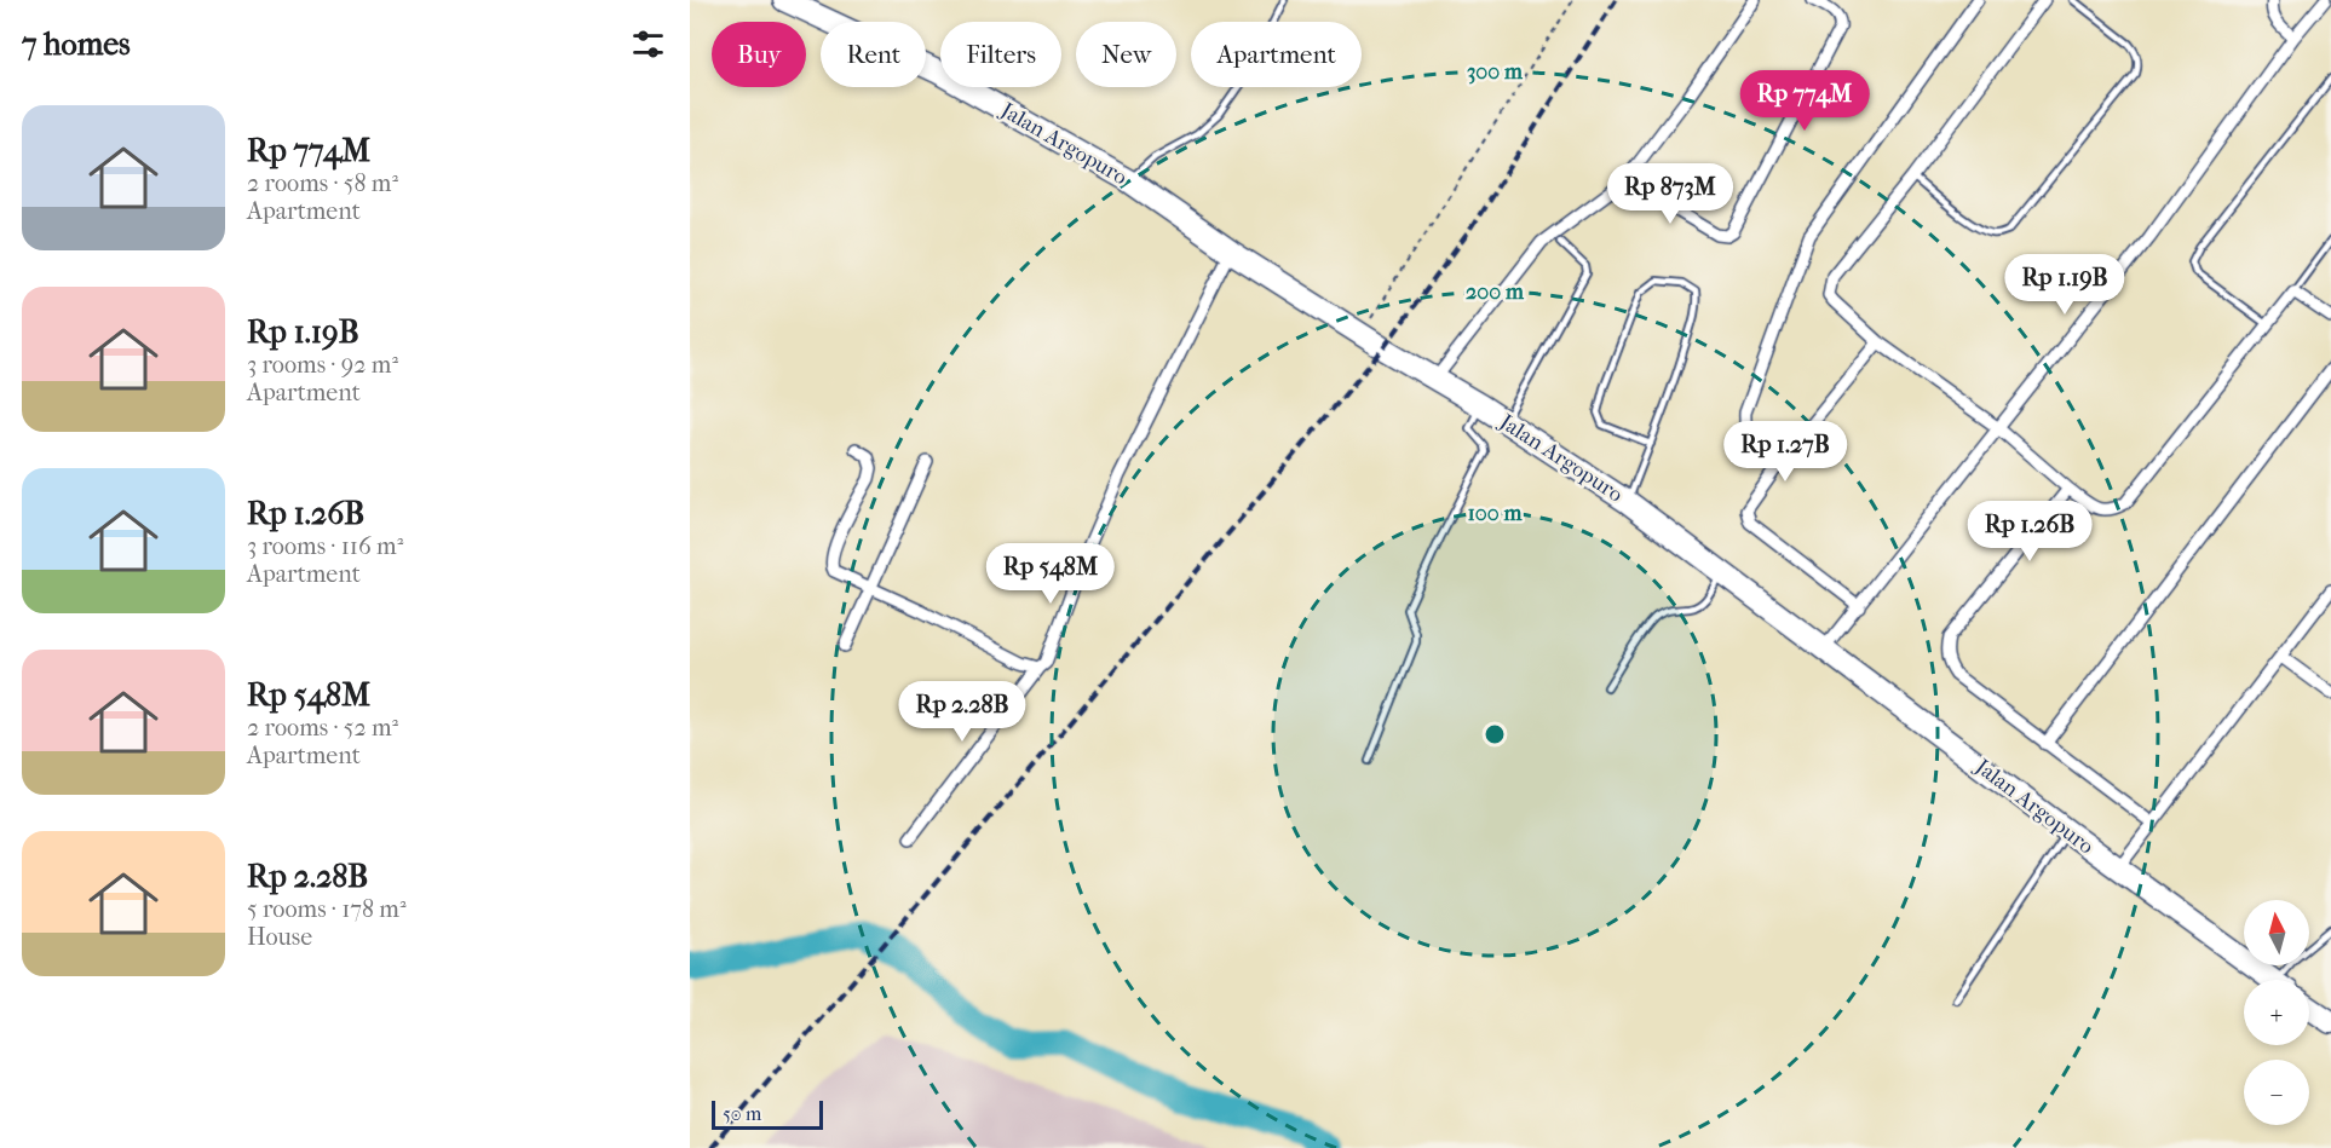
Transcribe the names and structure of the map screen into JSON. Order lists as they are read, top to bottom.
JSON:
{
  "streets": {
    "highway": ["Jalan Argopuro"]
  },
  "scale_bar": "50 m",
  "north": "top",
  "page": {
    "heading": "7 homes",
    "chip": [
      "Buy",
      "Rent",
      "Filters",
      "New",
      "Apartment"
    ],
    "price": [
      "Rp 774M",
      "Rp 873M",
      "Rp 1.19B",
      "Rp 1.27B",
      "Rp 1.26B",
      "Rp 548M",
      "Rp 2.28B"
    ],
    "list": [
      {
        "name": "Rp 774M",
        "note": "2 rooms · 58 m² · Apartment"
      },
      {
        "name": "Rp 1.19B",
        "note": "3 rooms · 92 m² · Apartment"
      },
      {
        "name": "Rp 1.26B",
        "note": "3 rooms · 116 m² · Apartment"
      },
      {
        "name": "Rp 548M",
        "note": "2 rooms · 52 m² · Apartment"
      },
      {
        "name": "Rp 2.28B",
        "note": "5 rooms · 178 m² · House"
      }
    ],
    "map_buttons": ["+", "−"],
    "scale": "50 m"
  },
  "rings": ["300 m", "200 m", "100 m"]
}
